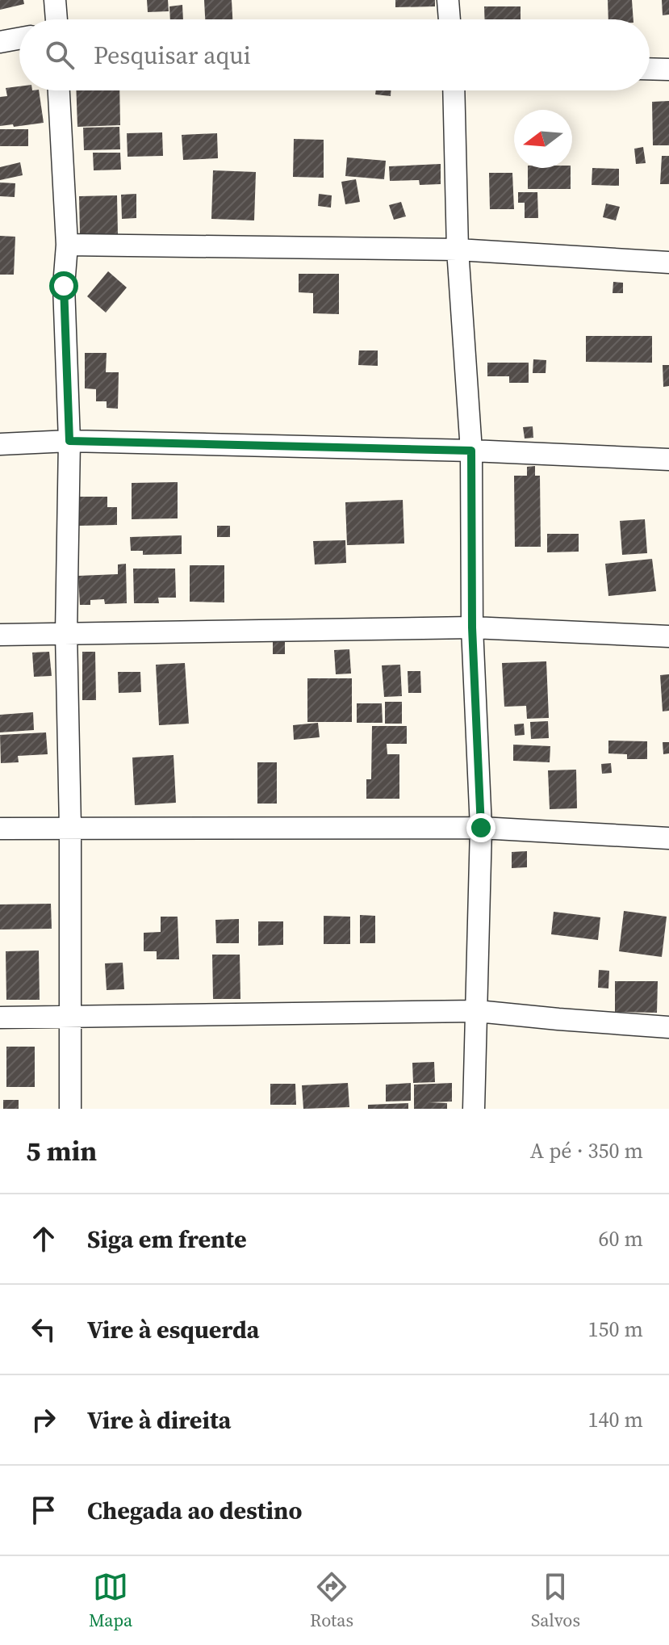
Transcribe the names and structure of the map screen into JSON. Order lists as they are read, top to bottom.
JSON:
{
  "north": "left",
  "page": {
    "search": "Pesquisar aqui",
    "heading": ["5 min", "A pé · 350 m"],
    "list": [
      ["Siga em frente", "60 m"],
      ["Vire à esquerda", "150 m"],
      ["Vire à direita", "140 m"],
      "Chegada ao destino"
    ],
    "nav": ["Mapa", "Rotas", "Salvos"]
  }
}
